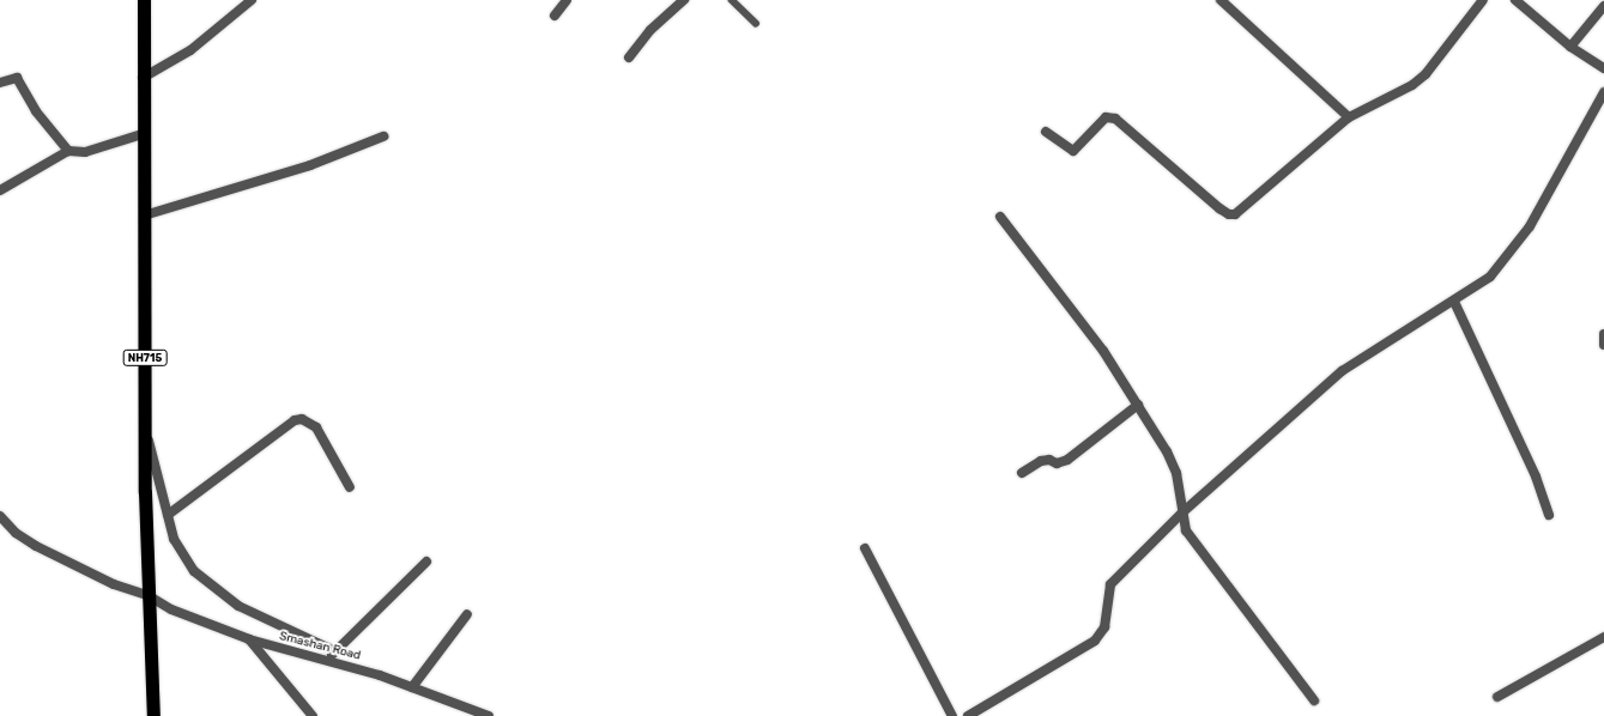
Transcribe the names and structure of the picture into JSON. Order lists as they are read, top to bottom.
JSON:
{
  "streets": {
    "highway": ["NH715"],
    "street": ["Smashan Road"]
  },
  "crossings": [
    ["NH715", "Smashan Road"]
  ]
}
